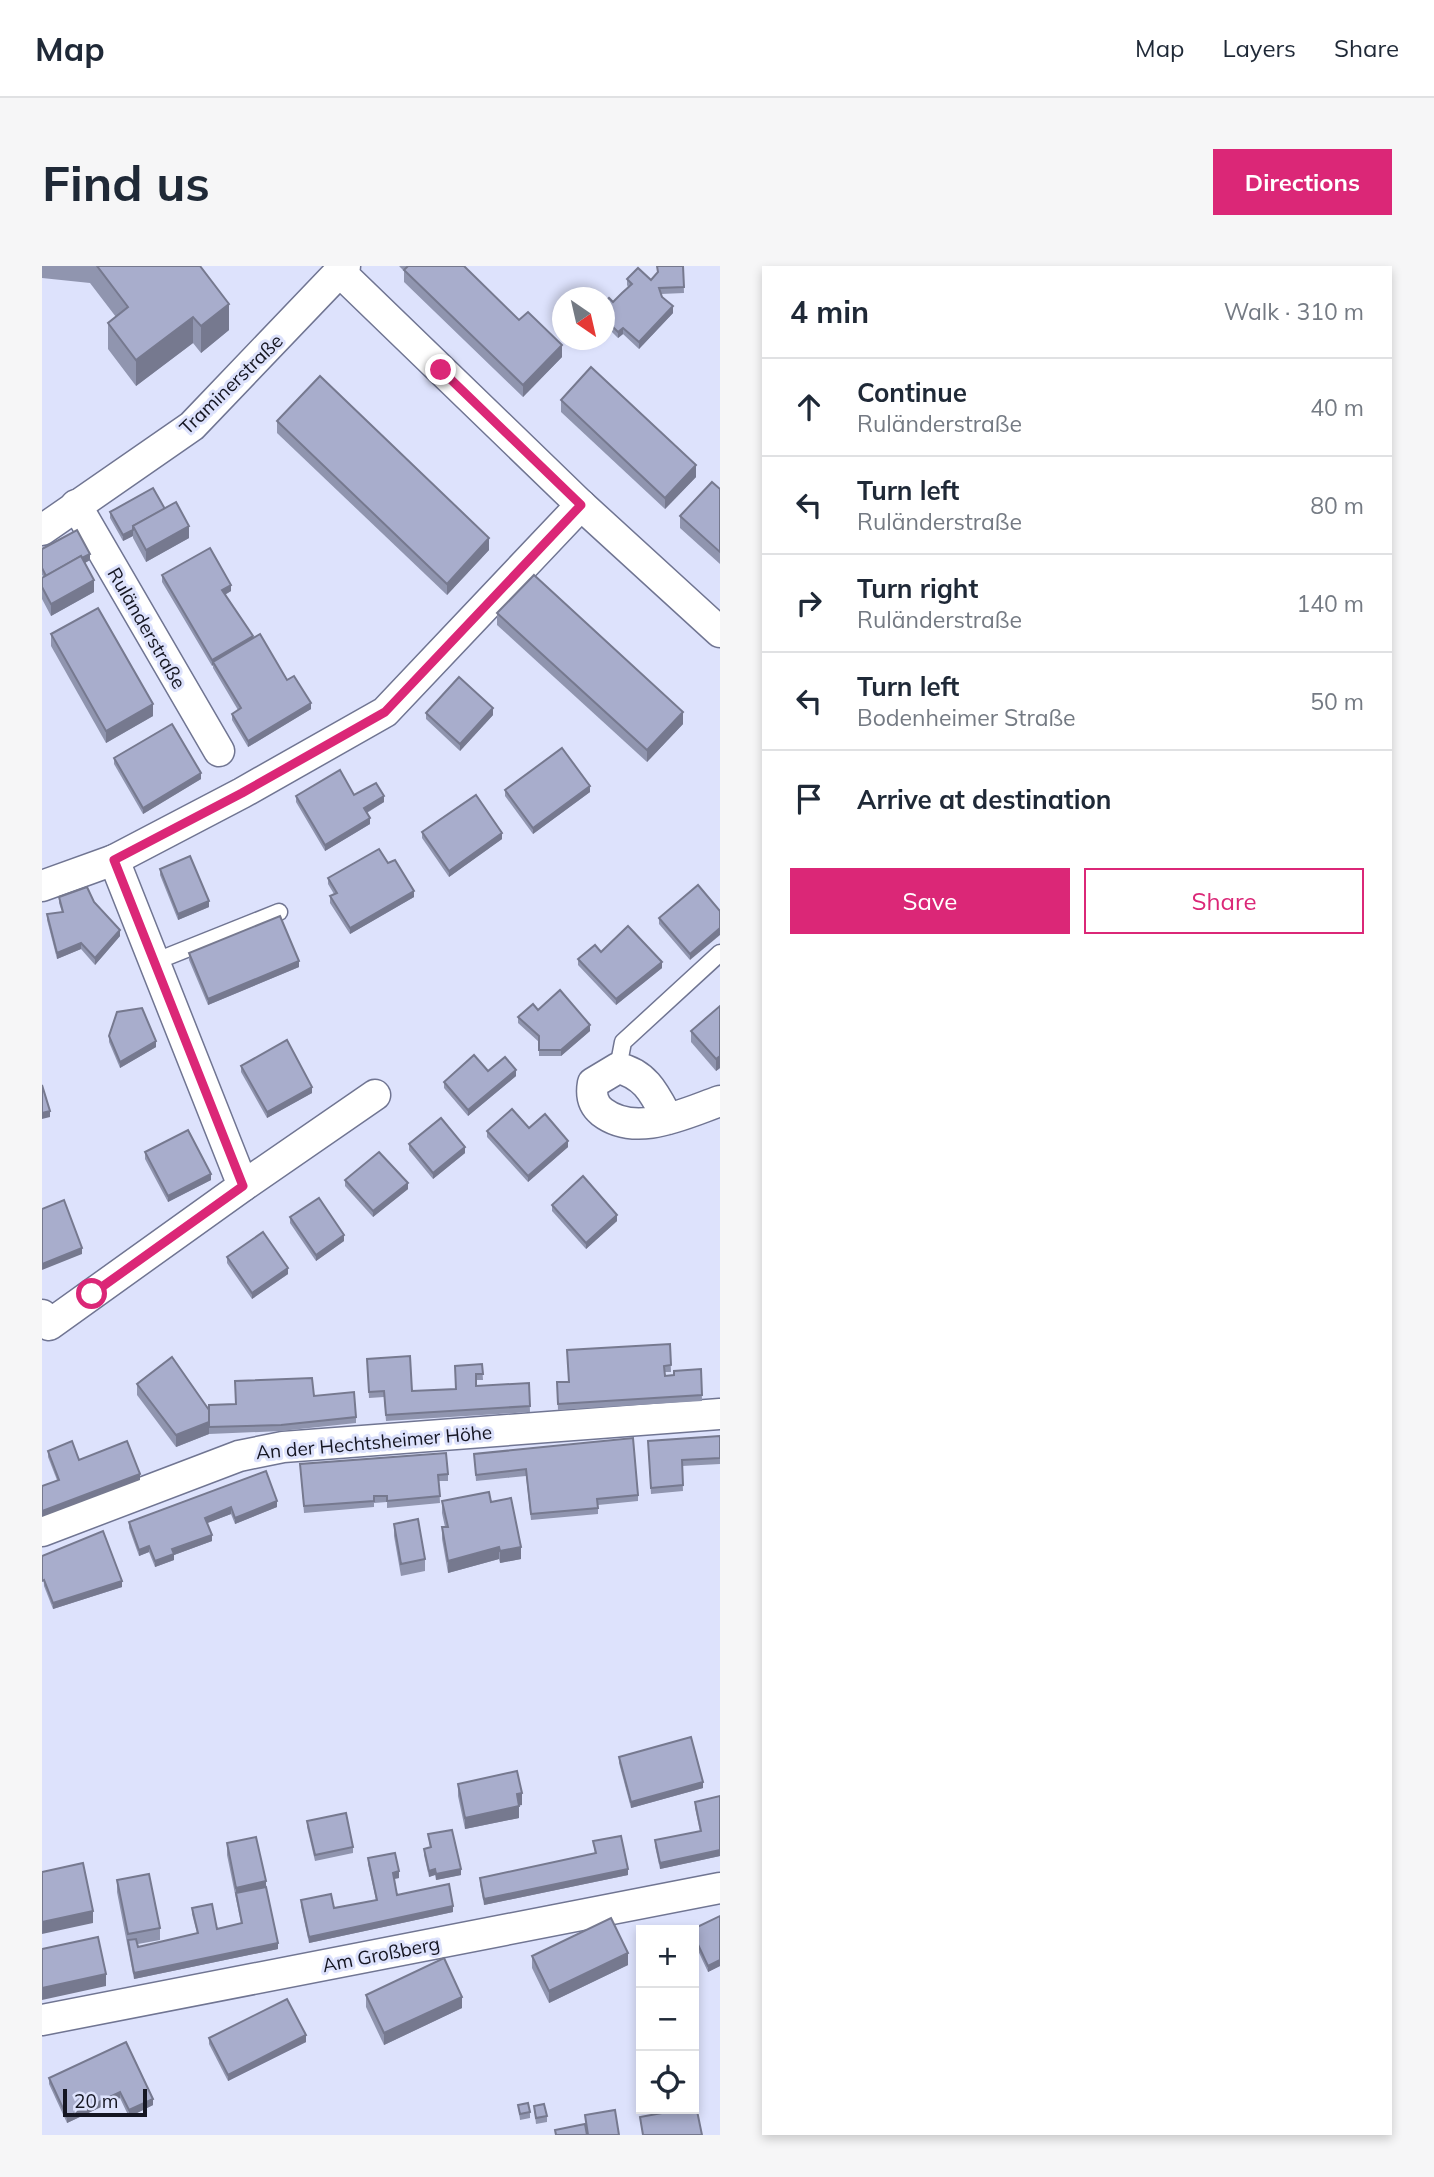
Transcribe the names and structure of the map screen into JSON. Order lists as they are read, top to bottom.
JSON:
{
  "streets": {
    "street": [
      "Traminerstraße",
      "Ruländerstraße",
      "An der Hechtsheimer Höhe",
      "Am Großberg"
    ]
  },
  "crossings": [
    ["Traminerstraße", "Ruländerstraße"]
  ],
  "scale_bar": "20 m",
  "north": "bottom right",
  "page": {
    "header": "Map",
    "nav": ["Map", "Layers", "Share"],
    "buttons": [
      "Directions",
      ["Save", "Share"]
    ],
    "title": "Find us",
    "heading": ["4 min", "Walk · 310 m"],
    "list": [
      ["Continue", "Ruländerstraße", "40 m"],
      ["Turn left", "Ruländerstraße", "80 m"],
      ["Turn right", "Ruländerstraße", "140 m"],
      ["Turn left", "Bodenheimer Straße", "50 m"],
      "Arrive at destination"
    ],
    "map_buttons": ["+", "−"],
    "scale": "20 m"
  }
}
